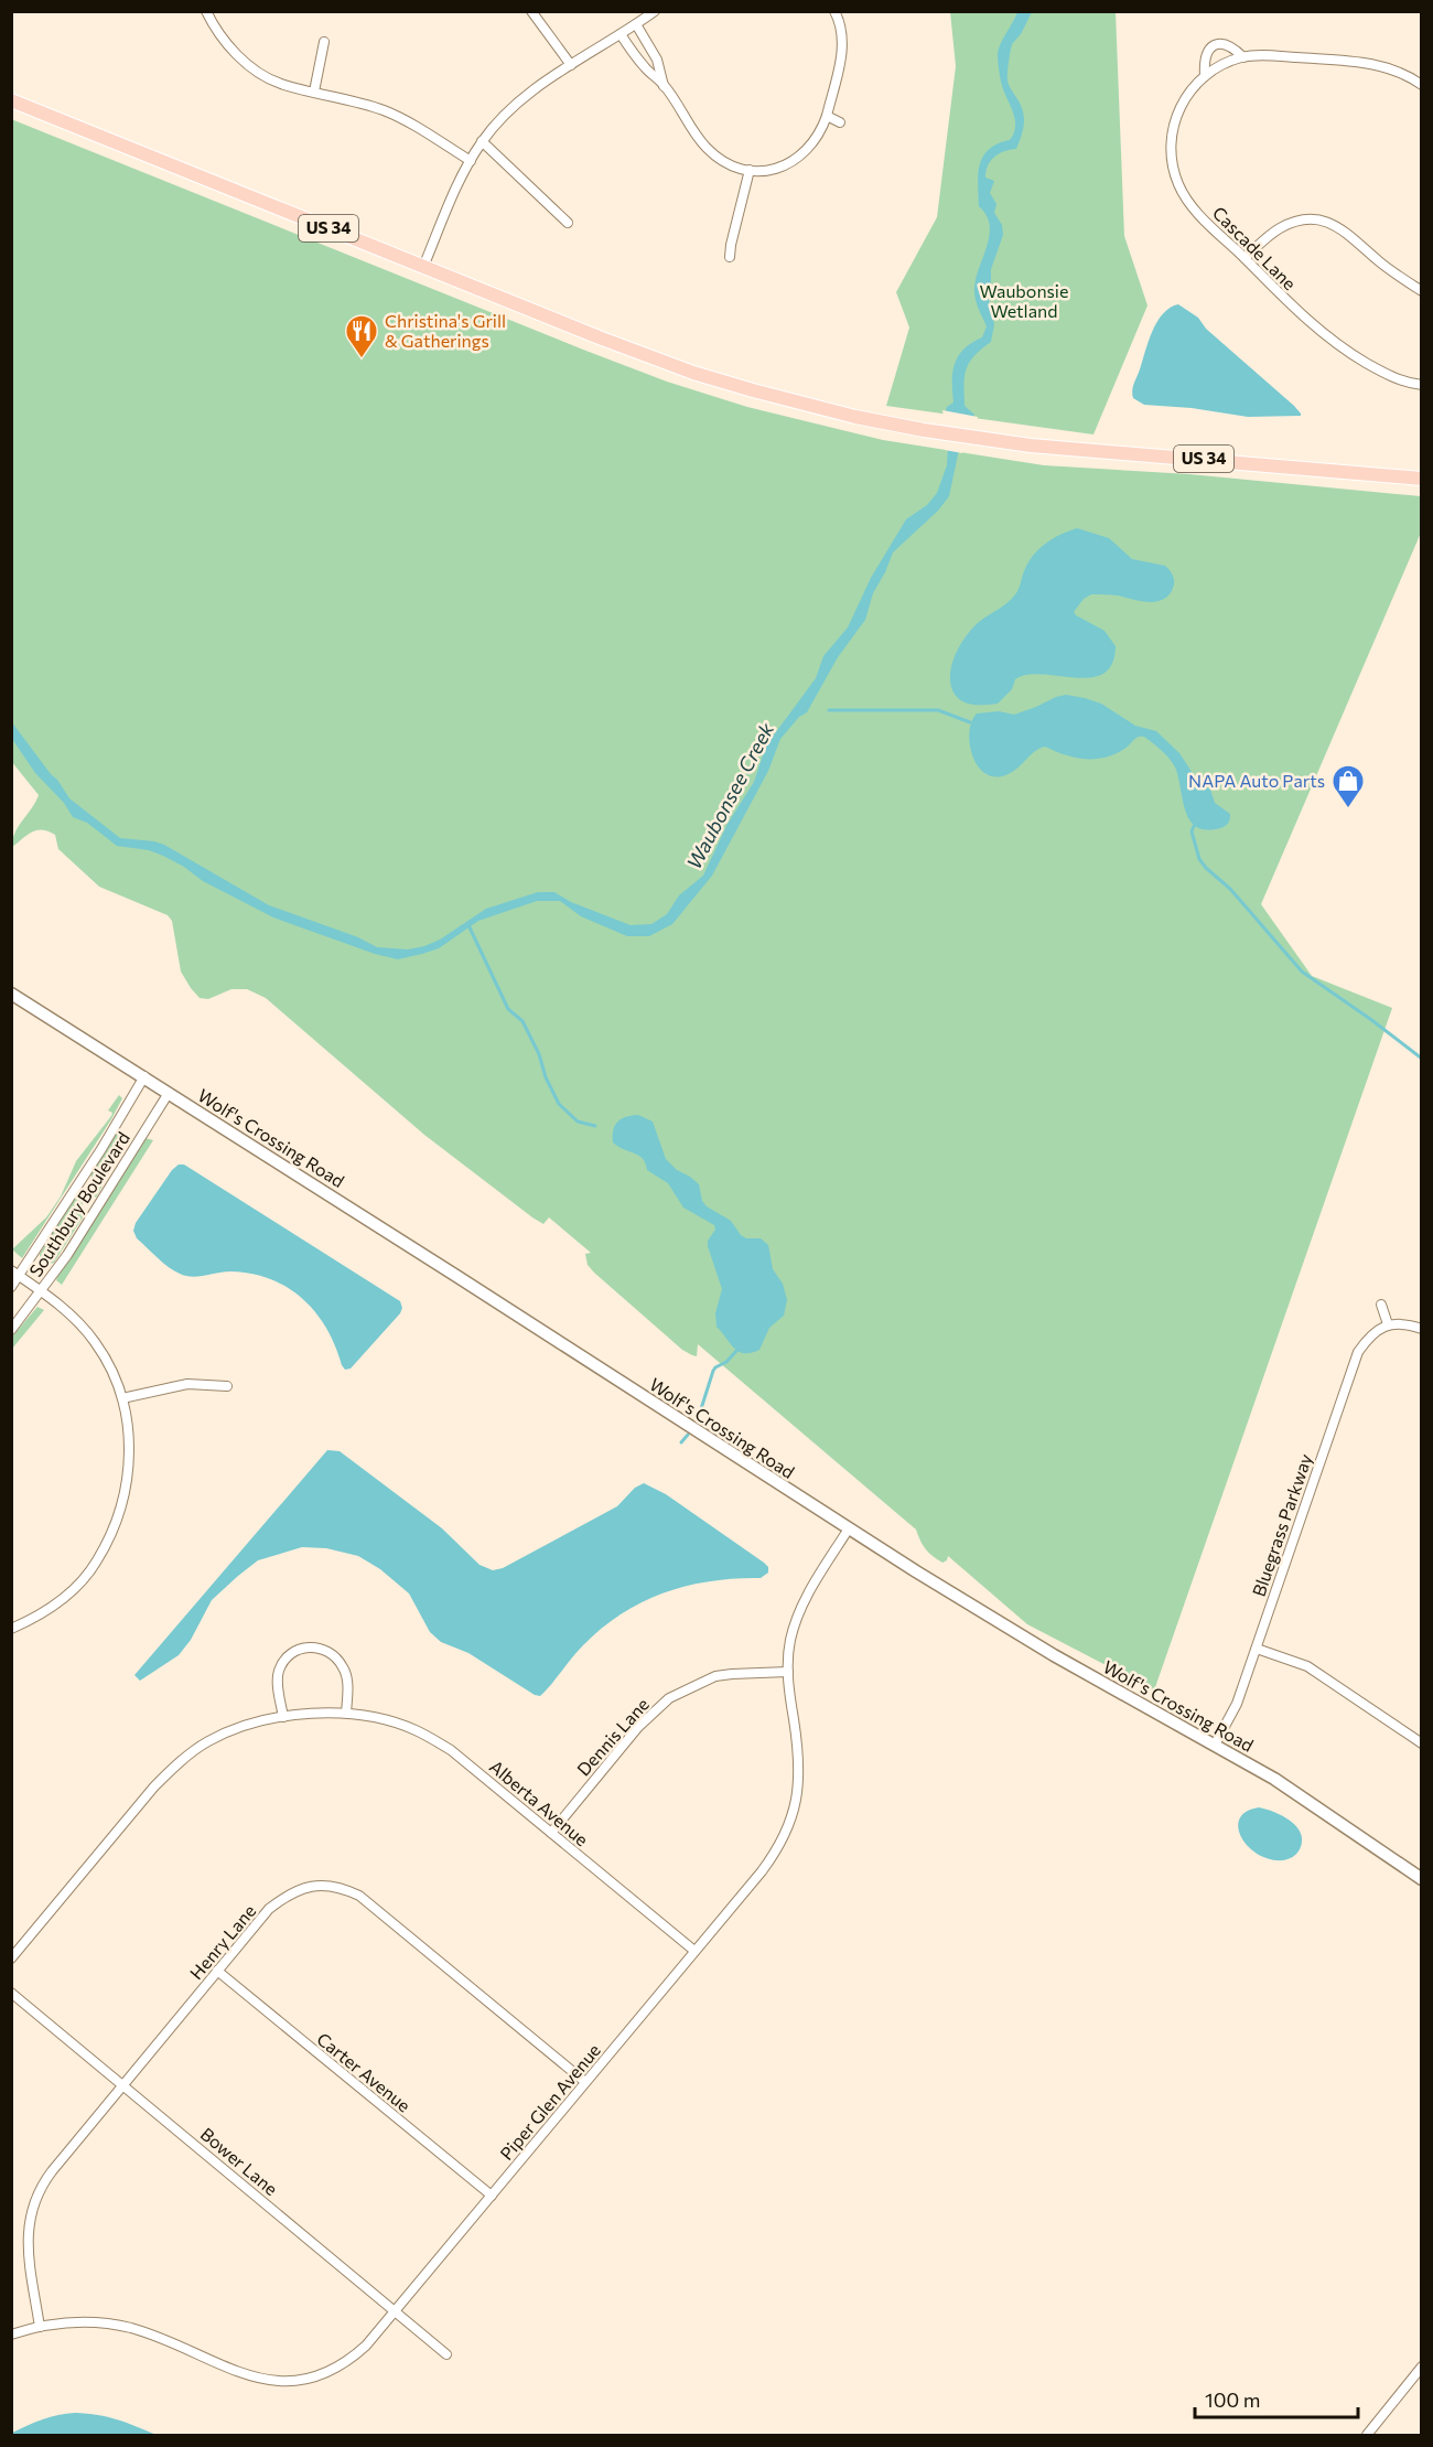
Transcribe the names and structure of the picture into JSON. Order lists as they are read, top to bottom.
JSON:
{
  "streets": {
    "main road": ["US 34", "Wolf's Crossing Road"],
    "street": [
      "Cascade Lane",
      "Southbury Boulevard",
      "Bluegrass Parkway",
      "Dennis Lane",
      "Alberta Avenue",
      "Henry Lane",
      "Carter Avenue",
      "Piper Glen Avenue",
      "Bower Lane"
    ]
  },
  "crossings": [
    ["Wolf's Crossing Road", "Southbury Boulevard"],
    ["Wolf's Crossing Road", "Bluegrass Parkway"],
    ["Wolf's Crossing Road", "Piper Glen Avenue"],
    ["Dennis Lane", "Alberta Avenue"],
    ["Dennis Lane", "Piper Glen Avenue"],
    ["Alberta Avenue", "Piper Glen Avenue"],
    ["Henry Lane", "Carter Avenue"],
    ["Henry Lane", "Piper Glen Avenue"],
    ["Henry Lane", "Bower Lane"],
    ["Carter Avenue", "Piper Glen Avenue"],
    ["Piper Glen Avenue", "Bower Lane"]
  ],
  "water": ["Waubonsee Creek"],
  "parks": ["Waubonsie Wetland"],
  "places": {
    "restaurant": ["Christina's Grill & Gatherings"],
    "shop": ["NAPA Auto Parts"]
  },
  "scale_bar": "100 m"
}
